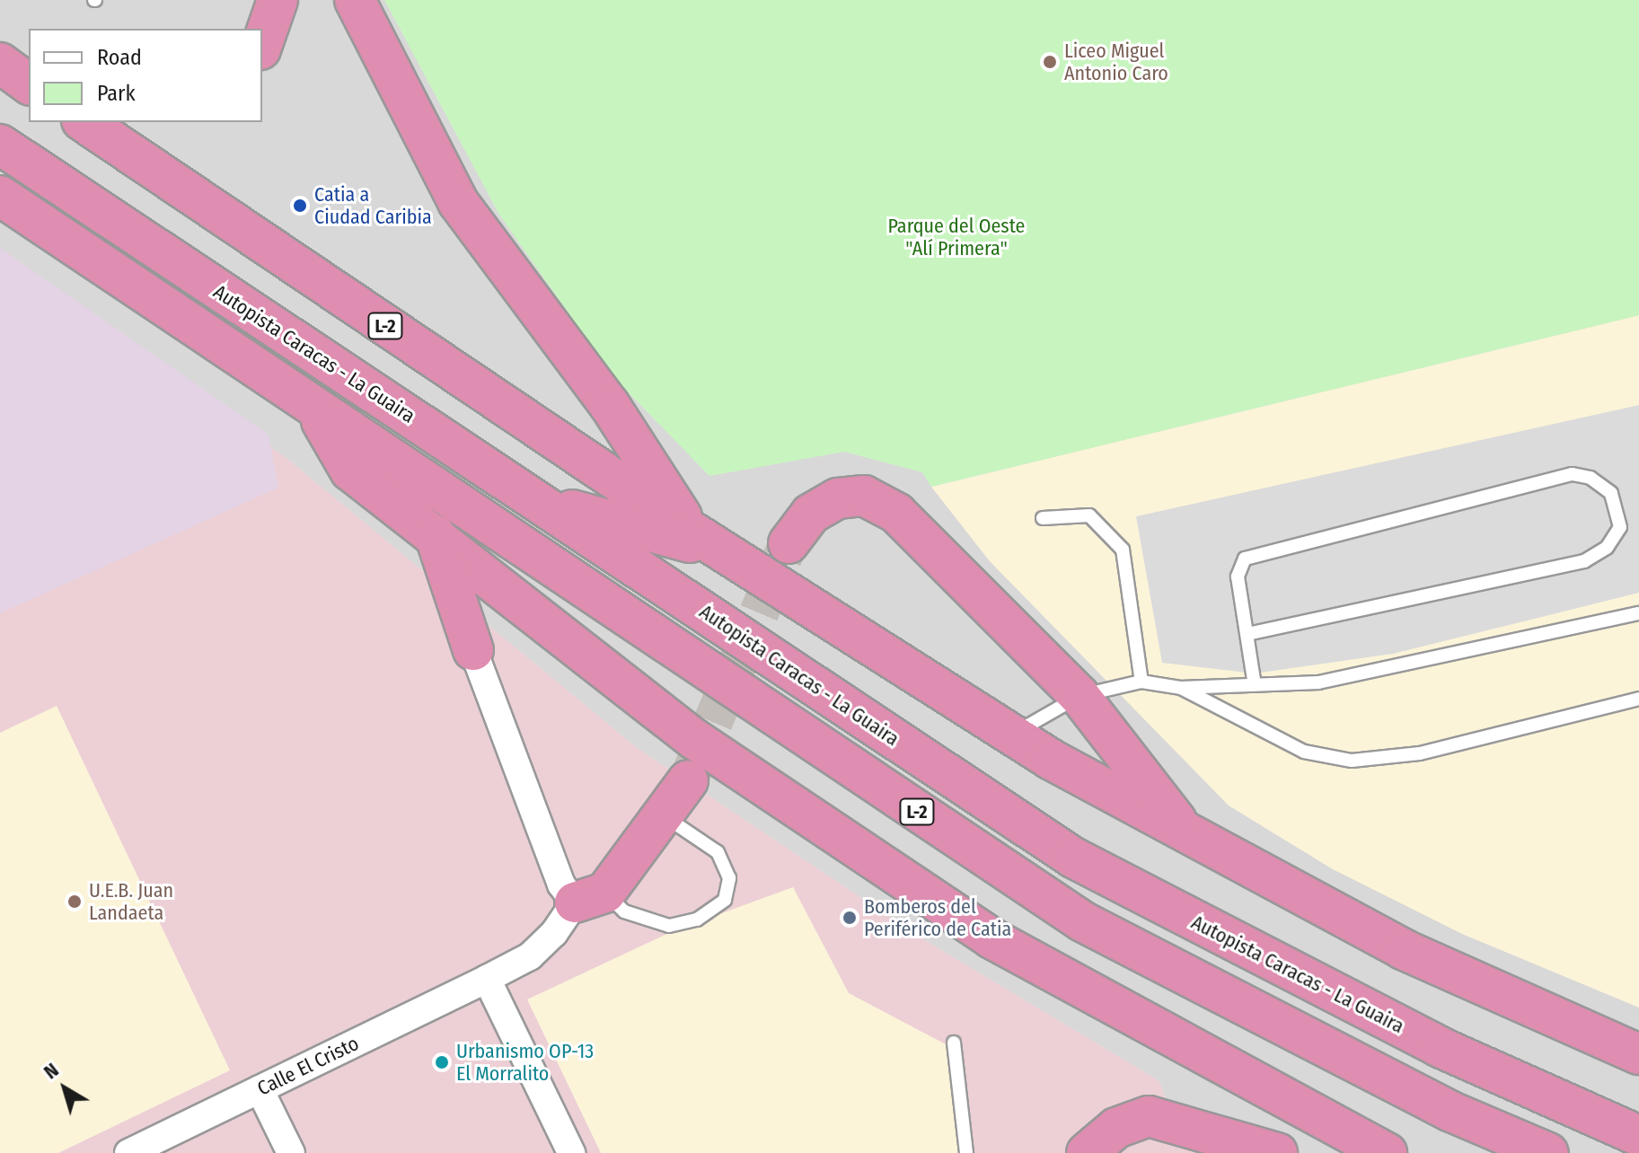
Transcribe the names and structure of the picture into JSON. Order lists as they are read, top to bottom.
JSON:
{
  "streets": {
    "highway": ["L-2", "Autopista Caracas - La Guaira"],
    "street": ["Calle El Cristo"]
  },
  "crossings": [
    ["L-2", "Autopista Caracas - La Guaira"]
  ],
  "parks": ["Parque del Oeste \"Alí Primera\""],
  "places": [
    "Liceo Miguel Antonio Caro",
    "Catia a Ciudad Caribia",
    "U.E.B. Juan Landaeta",
    "Bomberos del Periférico de Catia",
    "Urbanismo OP-13 El Morralito"
  ],
  "legend": ["Road", "Park"],
  "north": "top left"
}
